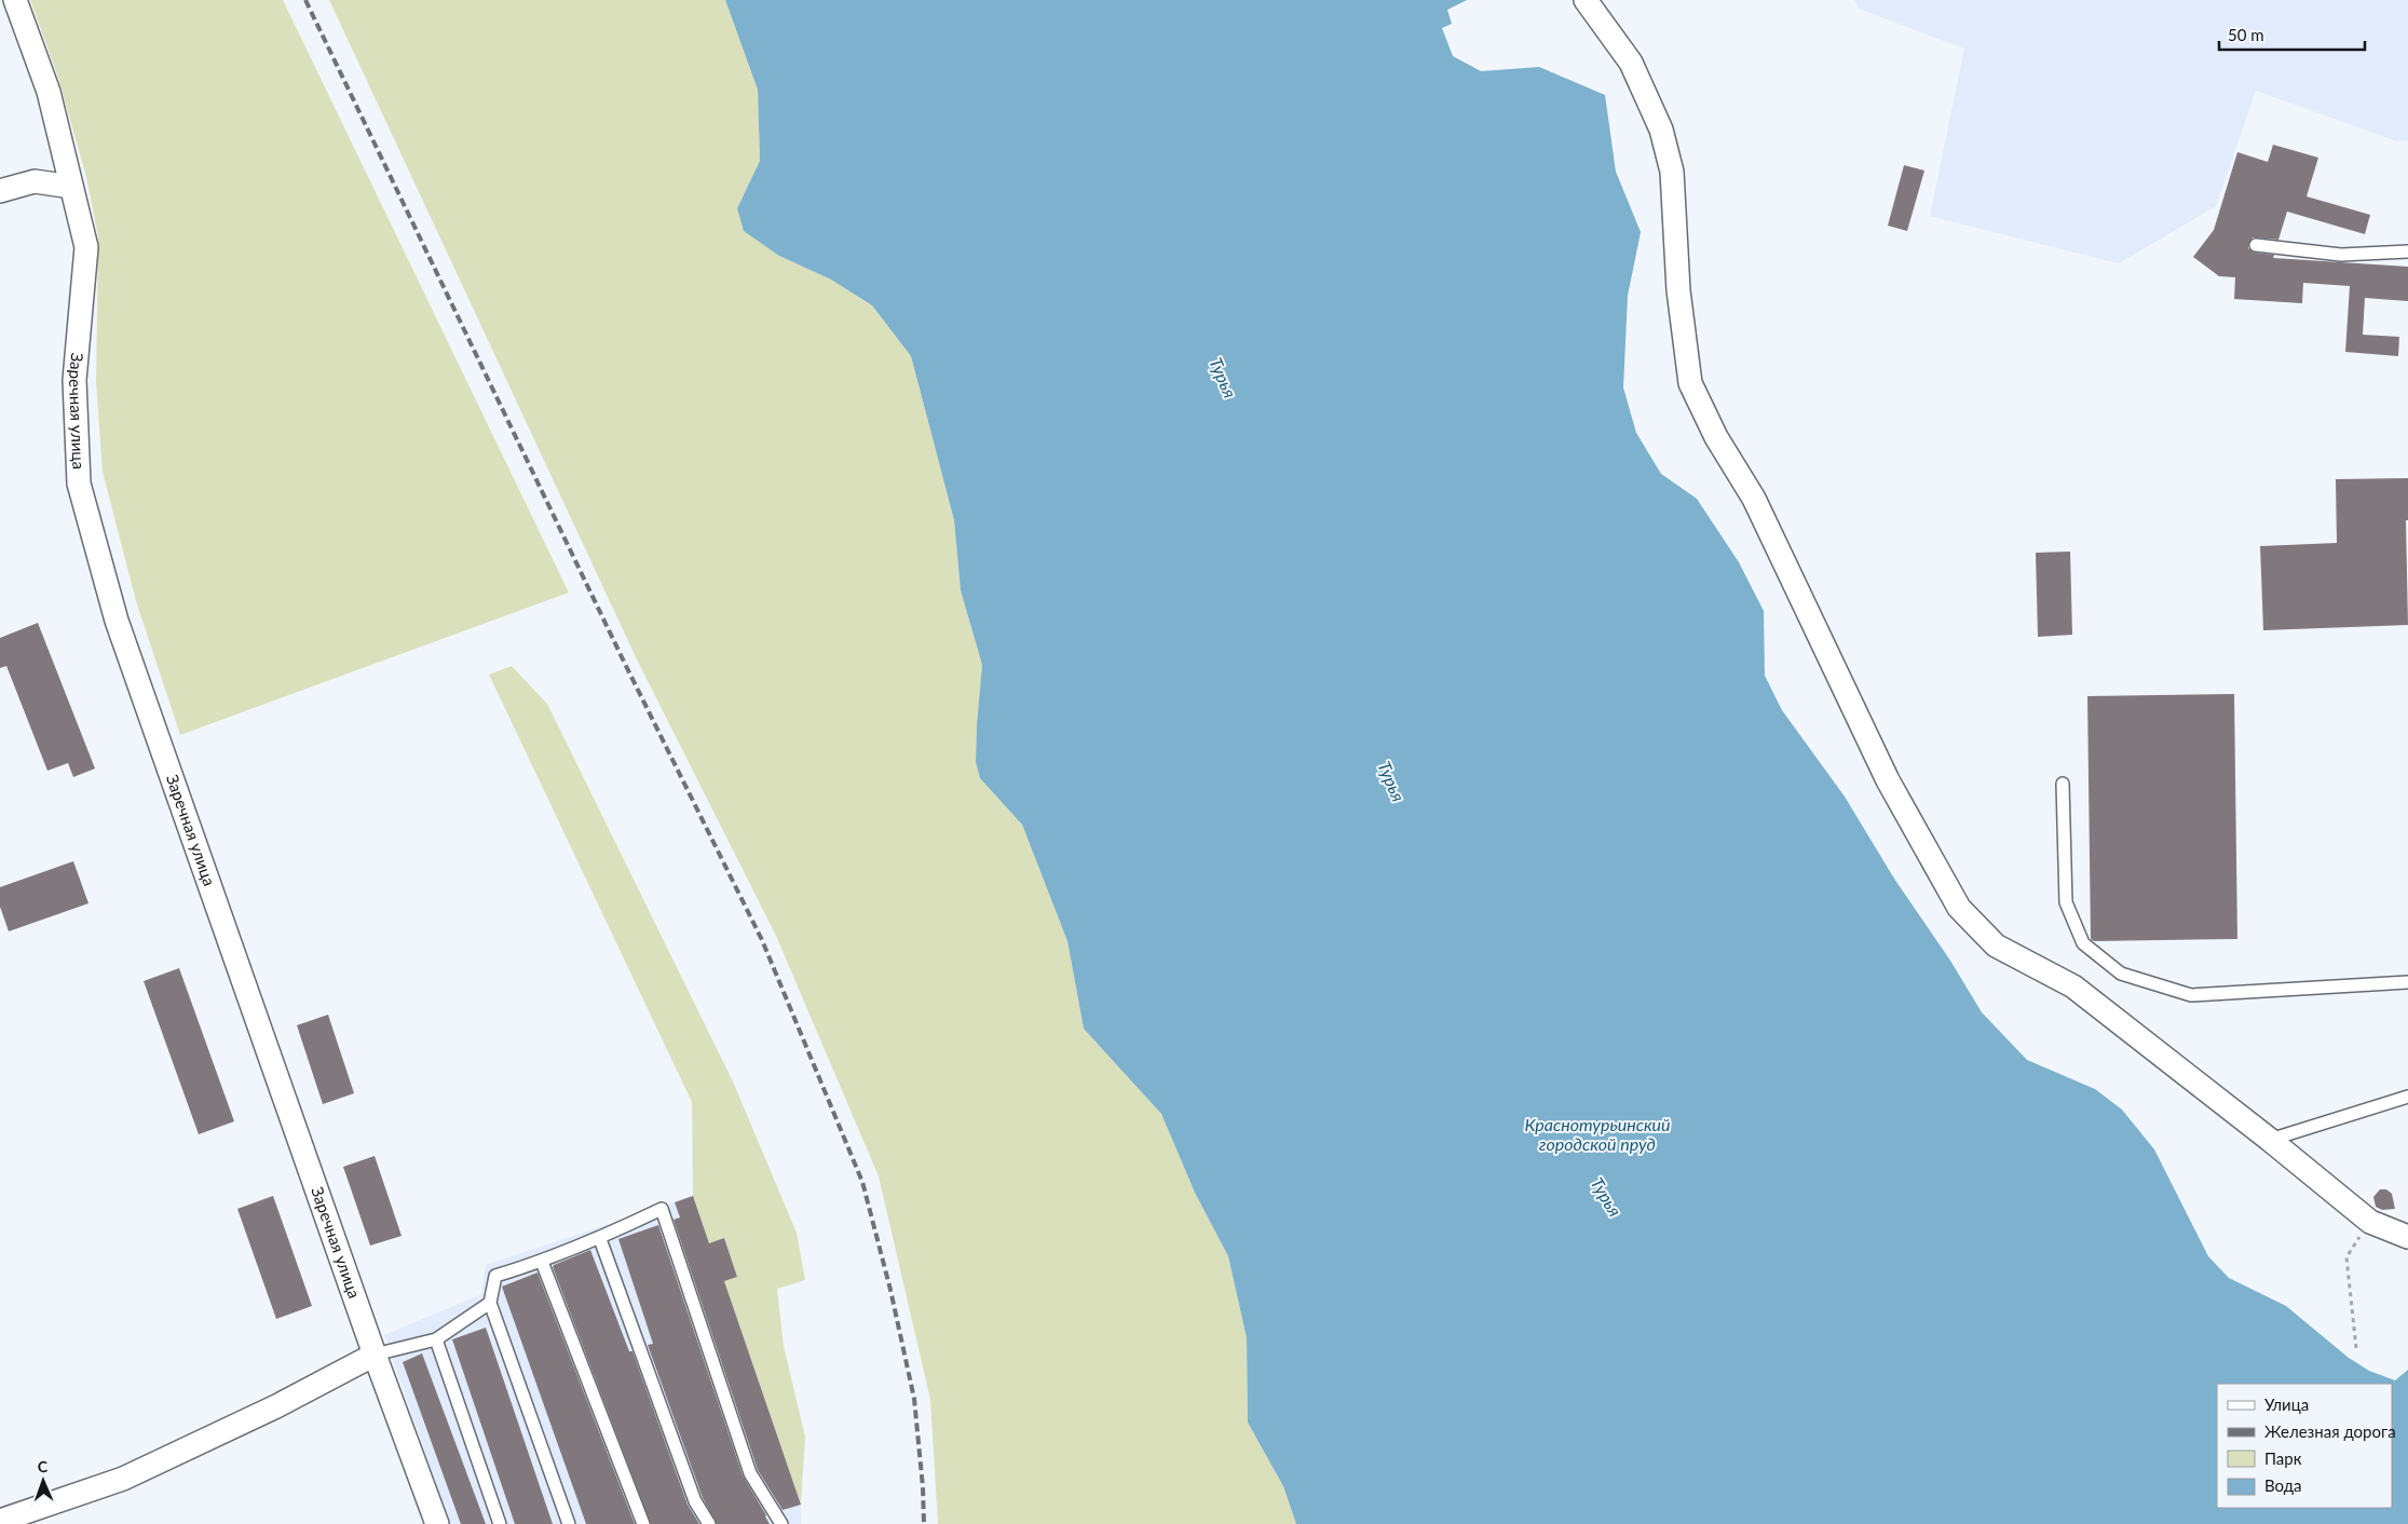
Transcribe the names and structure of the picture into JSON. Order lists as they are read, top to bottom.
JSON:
{
  "streets": {
    "street": ["Заречная улица"]
  },
  "water": ["Турья", "Краснотурьинский городской пруд"],
  "legend": [
    "Улица",
    "Железная дорога",
    "Парк",
    "Вода"
  ],
  "scale_bar": "50 m",
  "north": "top"
}
